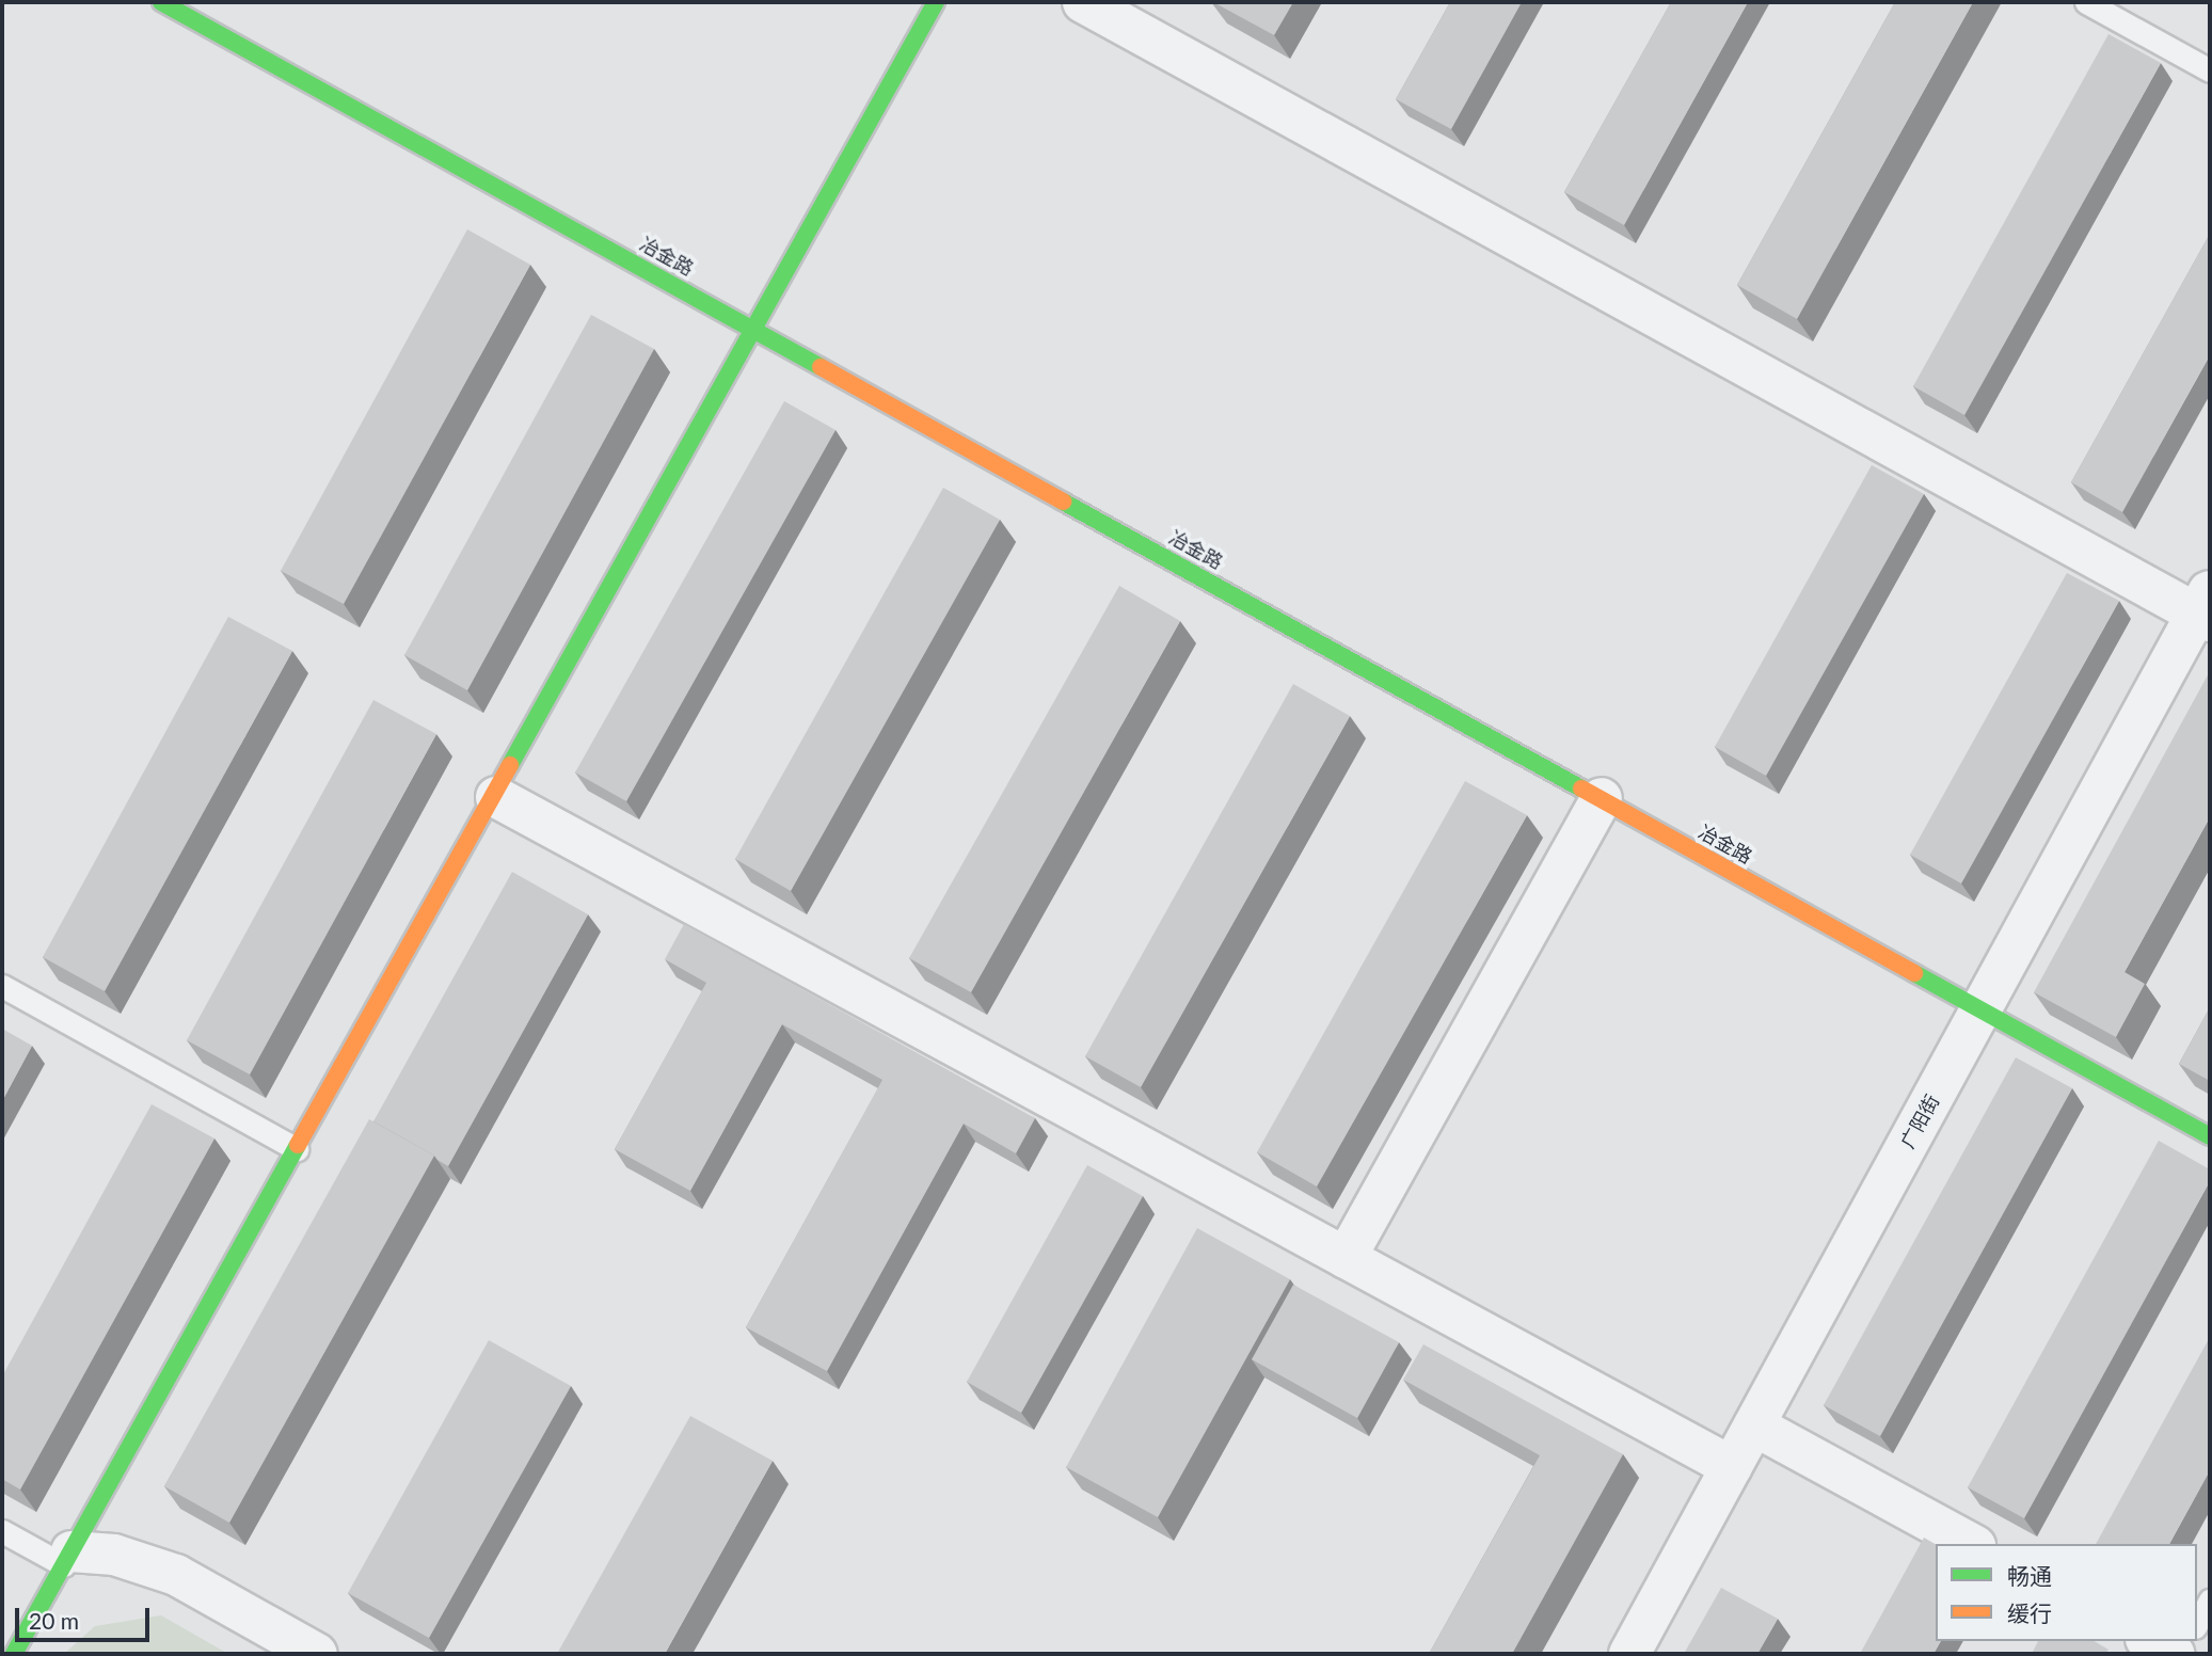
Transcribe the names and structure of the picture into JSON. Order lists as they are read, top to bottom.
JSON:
{
  "streets": {
    "street": ["冶金路", "广阳街"]
  },
  "crossings": [
    ["冶金路", "广阳街"]
  ],
  "legend": ["畅通", "缓行"],
  "scale_bar": "20 m"
}
